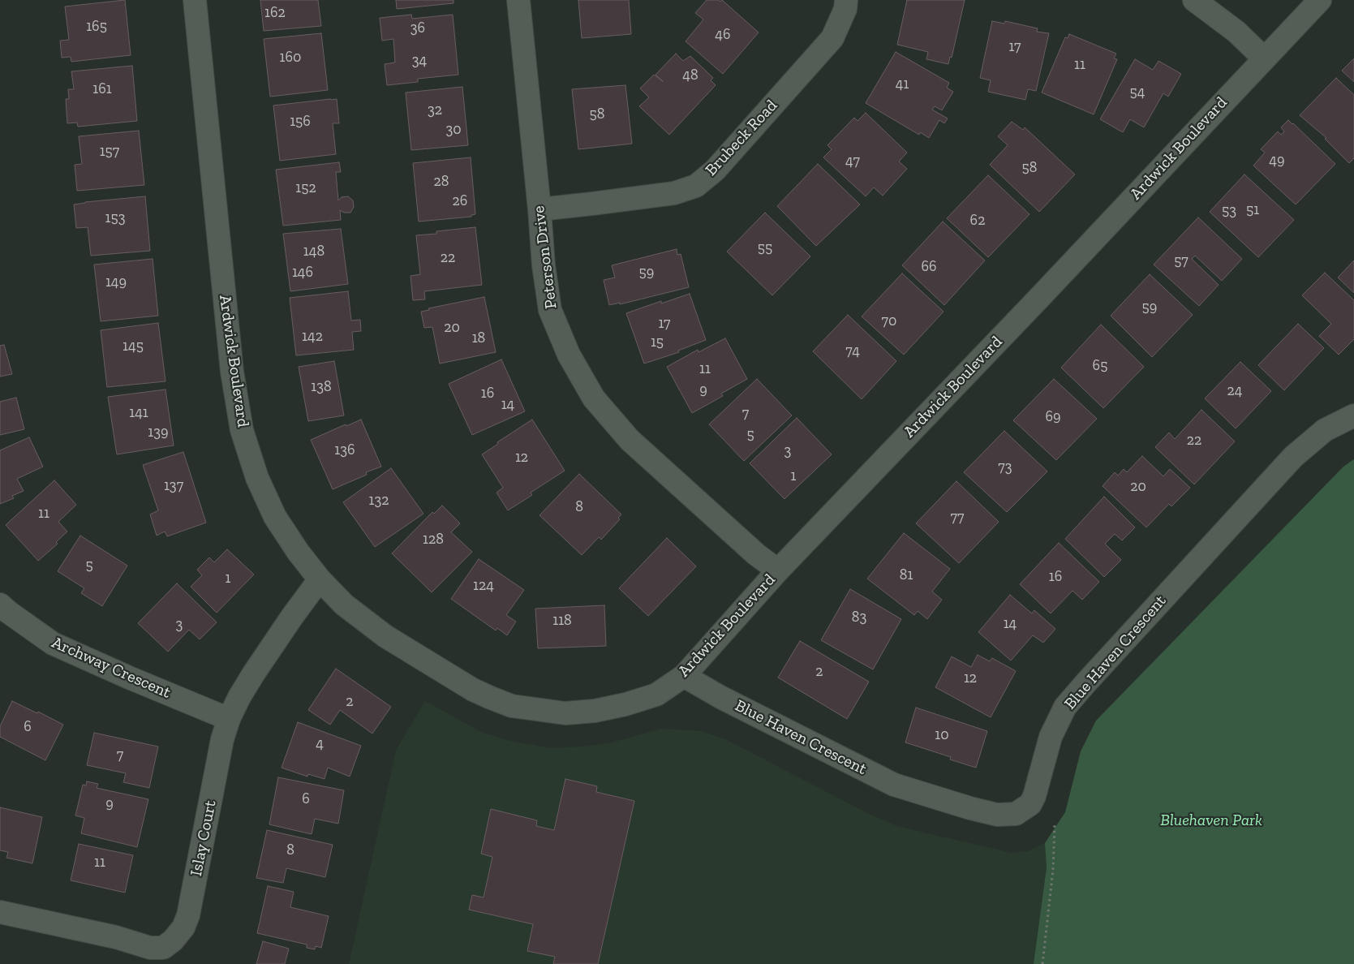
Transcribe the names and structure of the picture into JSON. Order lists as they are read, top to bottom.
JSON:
{
  "streets": {
    "street": [
      "Brubeck Road",
      "Ardwick Boulevard",
      "Peterson Drive",
      "Blue Haven Crescent",
      "Archway Crescent",
      "Islay Court"
    ]
  },
  "crossings": [
    ["Brubeck Road", "Peterson Drive"],
    ["Ardwick Boulevard", "Peterson Drive"],
    ["Ardwick Boulevard", "Blue Haven Crescent"],
    ["Ardwick Boulevard", "Islay Court"],
    ["Archway Crescent", "Islay Court"]
  ],
  "parks": ["Bluehaven Park"],
  "house_numbers": [
    "162",
    "165",
    "36",
    "46",
    "17",
    "160",
    "34",
    "11",
    "48",
    "41",
    "161",
    "54",
    "32",
    "58",
    "156",
    "30",
    "157",
    "49",
    "47",
    "58",
    "28",
    "152",
    "26",
    "51",
    "53",
    "153",
    "62",
    "55",
    "148",
    "22",
    "57",
    "66",
    "146",
    "59",
    "149",
    "59",
    "70",
    "17",
    "20",
    "142",
    "18",
    "15",
    "145",
    "74",
    "65",
    "11",
    "138",
    "9",
    "24",
    "16",
    "14",
    "141",
    "7",
    "69",
    "139",
    "5",
    "22",
    "136",
    "3",
    "12",
    "73",
    "1",
    "137",
    "20",
    "132",
    "8",
    "11",
    "77",
    "128",
    "5",
    "81",
    "16",
    "1",
    "124",
    "83",
    "118",
    "14",
    "3",
    "2",
    "12",
    "2",
    "6",
    "10",
    "4",
    "7",
    "6",
    "9",
    "8",
    "11"
  ]
}
